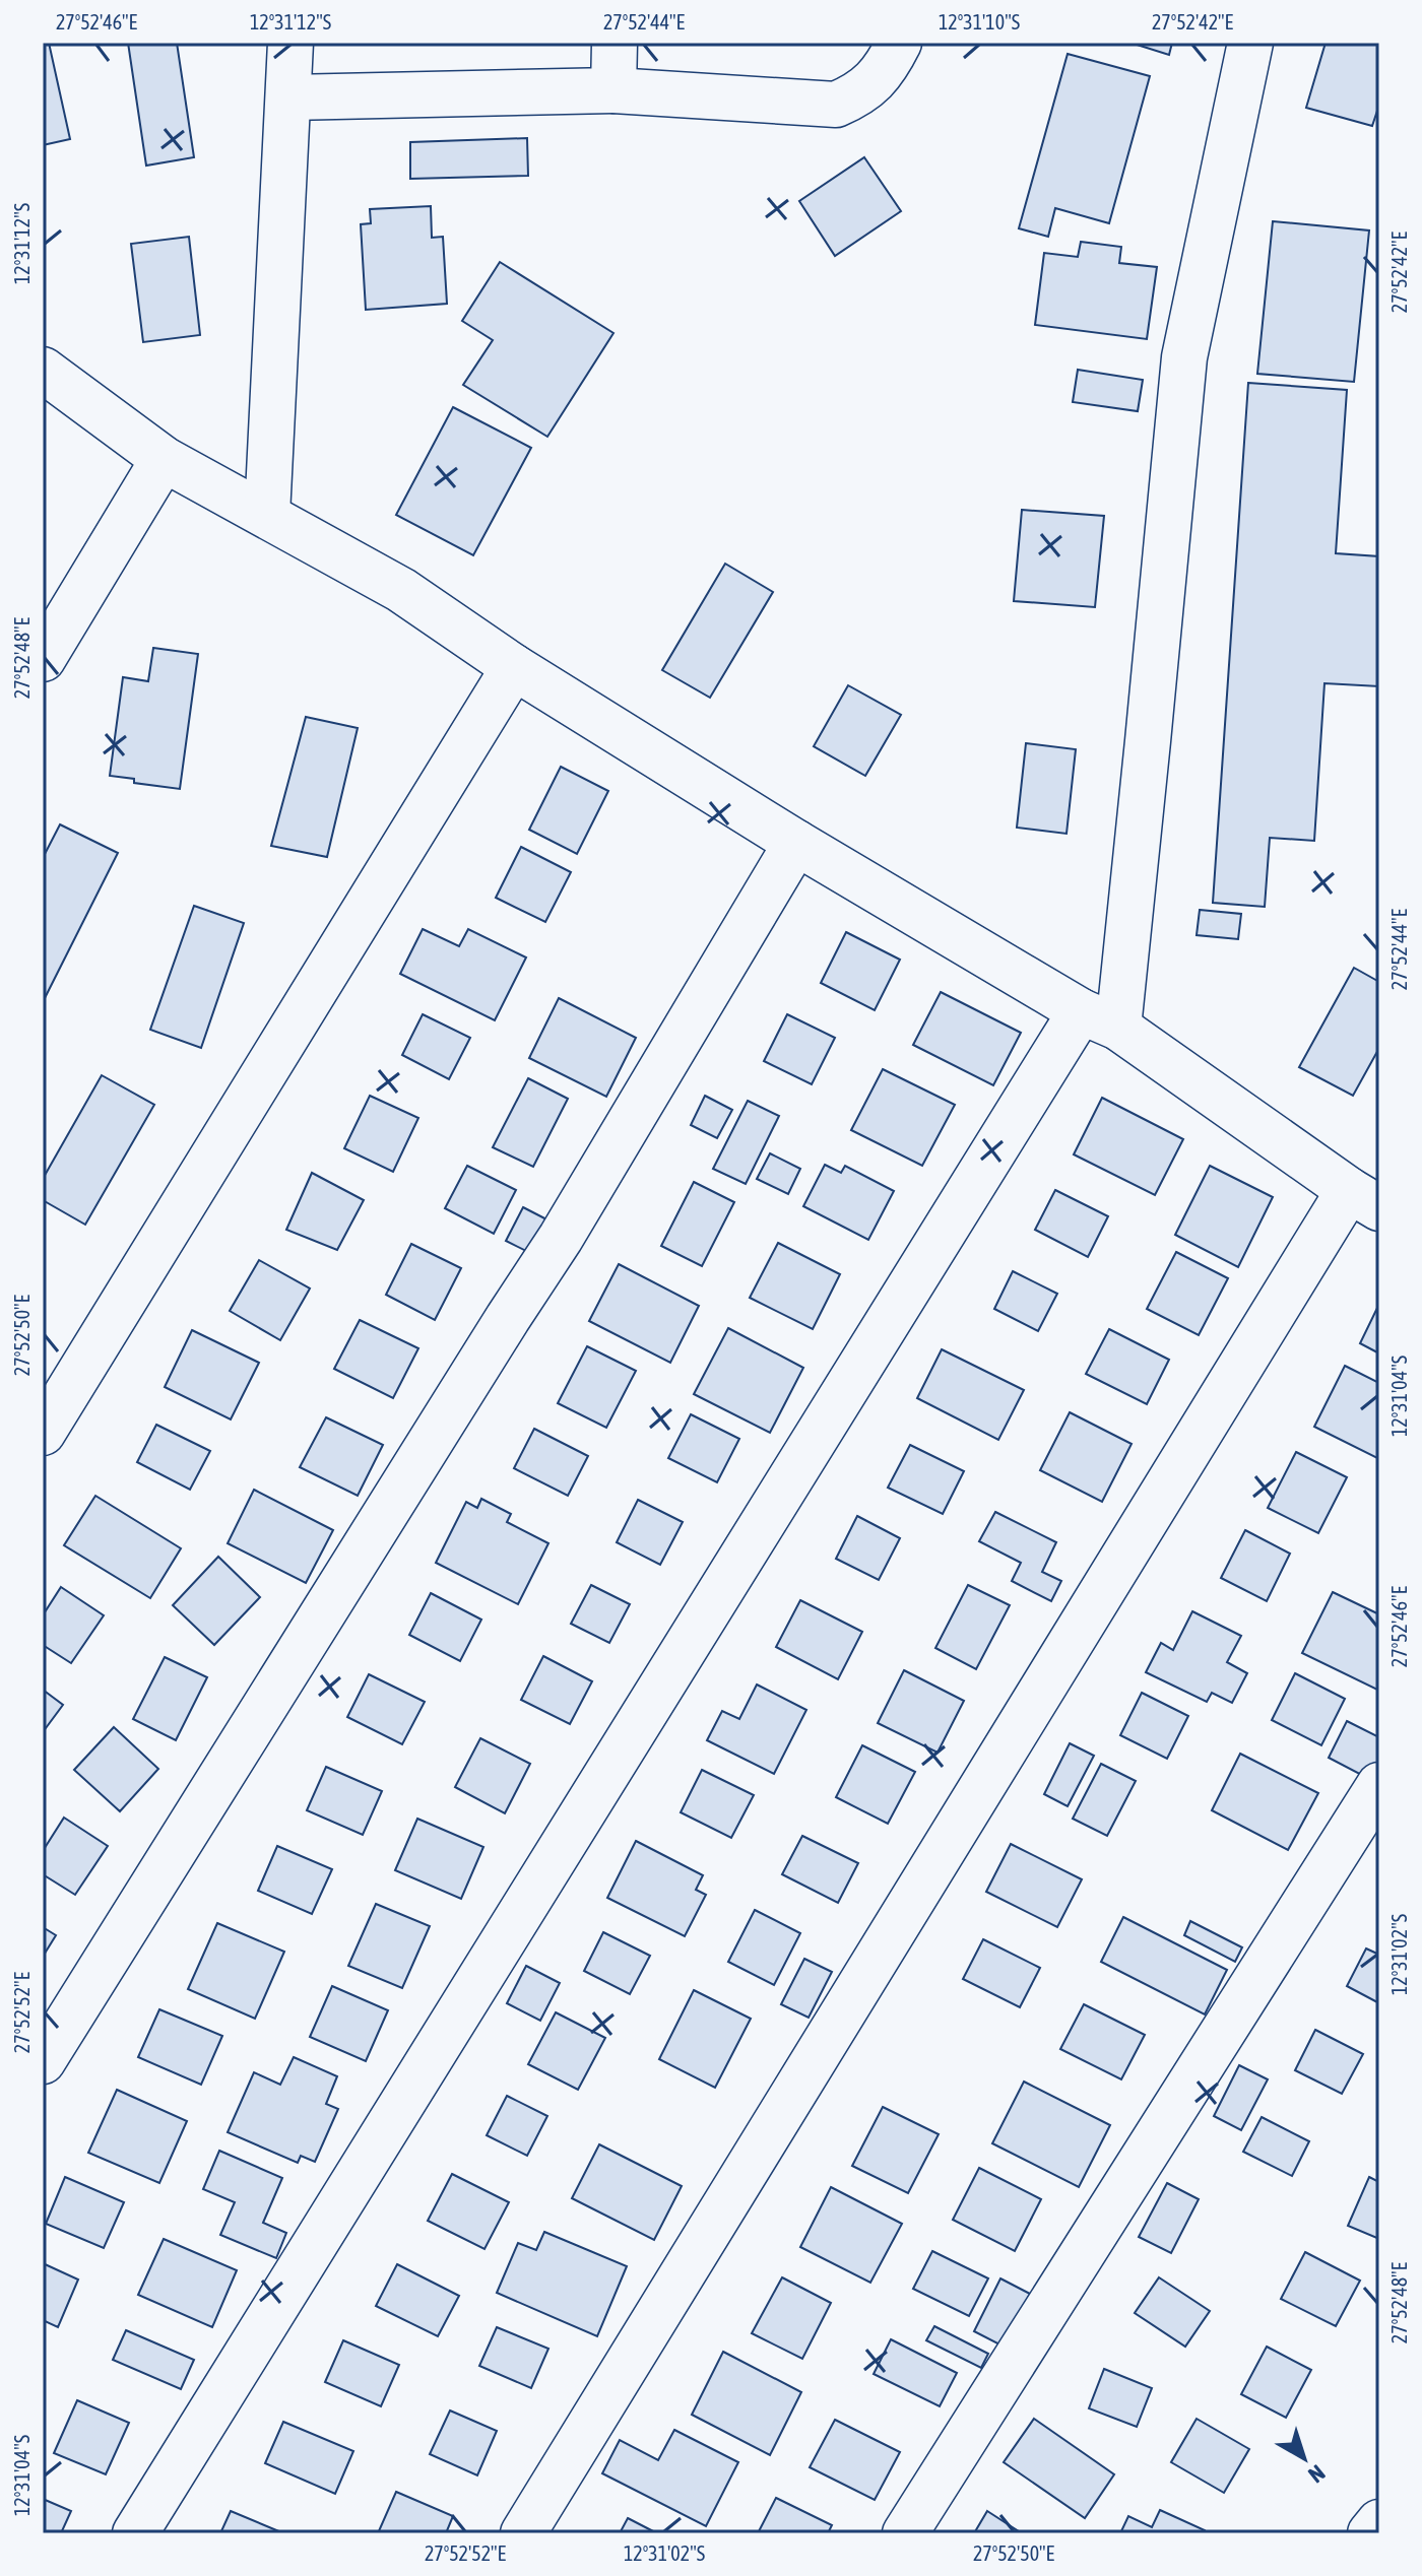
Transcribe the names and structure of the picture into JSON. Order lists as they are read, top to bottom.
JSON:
{
  "north": "bottom right",
  "coordinates": [
    "27°52'46\"E",
    "12°31'12\"S",
    "27°52'44\"E",
    "12°31'10\"S",
    "27°52'42\"E",
    "27°52'48\"E",
    "27°52'50\"E",
    "12°31'04\"S",
    "12°31'02\"S",
    "27°52'52\"E"
  ]
}
